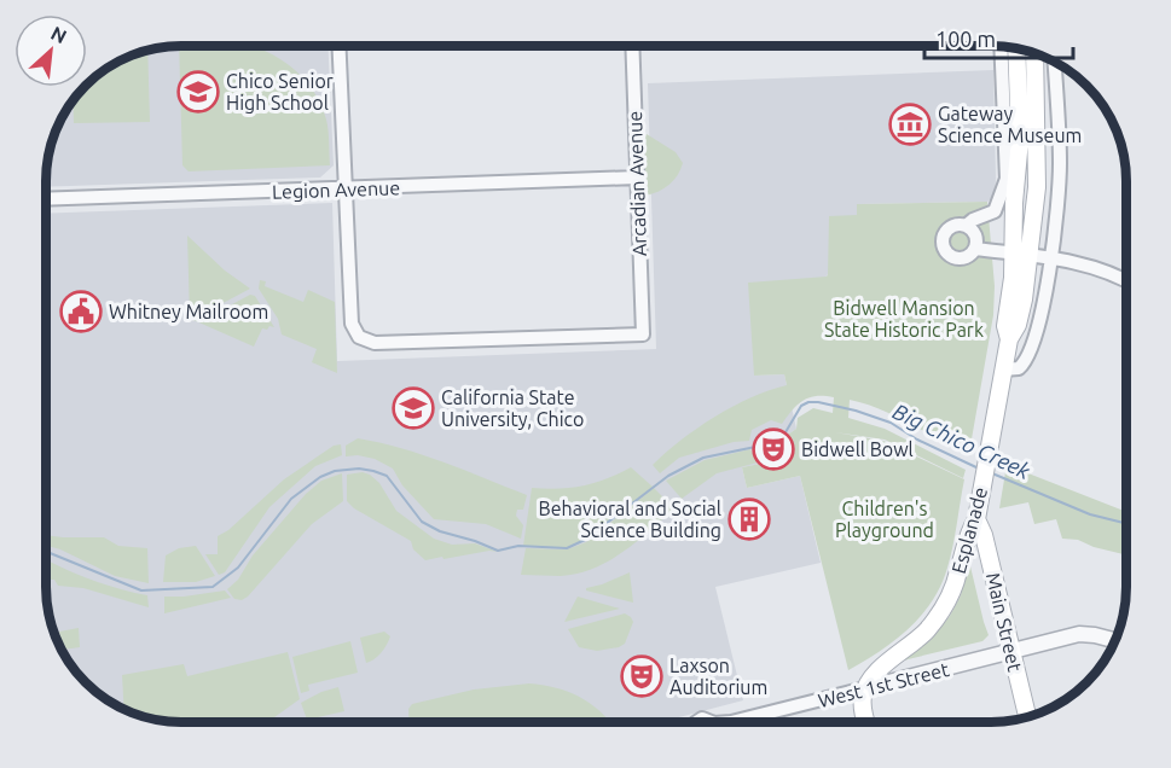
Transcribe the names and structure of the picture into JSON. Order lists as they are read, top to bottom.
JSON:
{
  "streets": {
    "main road": ["Esplanade", "Main Street"],
    "street": ["Arcadian Avenue", "Legion Avenue", "West 1st Street"]
  },
  "crossings": [
    ["Arcadian Avenue", "Legion Avenue"],
    ["Esplanade", "Main Street"],
    ["Esplanade", "West 1st Street"],
    ["Main Street", "West 1st Street"]
  ],
  "water": ["Big Chico Creek"],
  "parks": ["Bidwell Mansion State Historic Park", "Children's Playground"],
  "places": {
    "school or university": ["Chico Senior High School", "California State University, Chico"],
    "museum": ["Gateway Science Museum"],
    "public building": ["Whitney Mailroom"],
    "theatre": ["Bidwell Bowl", "Laxson Auditorium"],
    "building": ["Behavioral and Social Science Building"]
  },
  "scale_bar": "100 m",
  "north": "top right"
}
